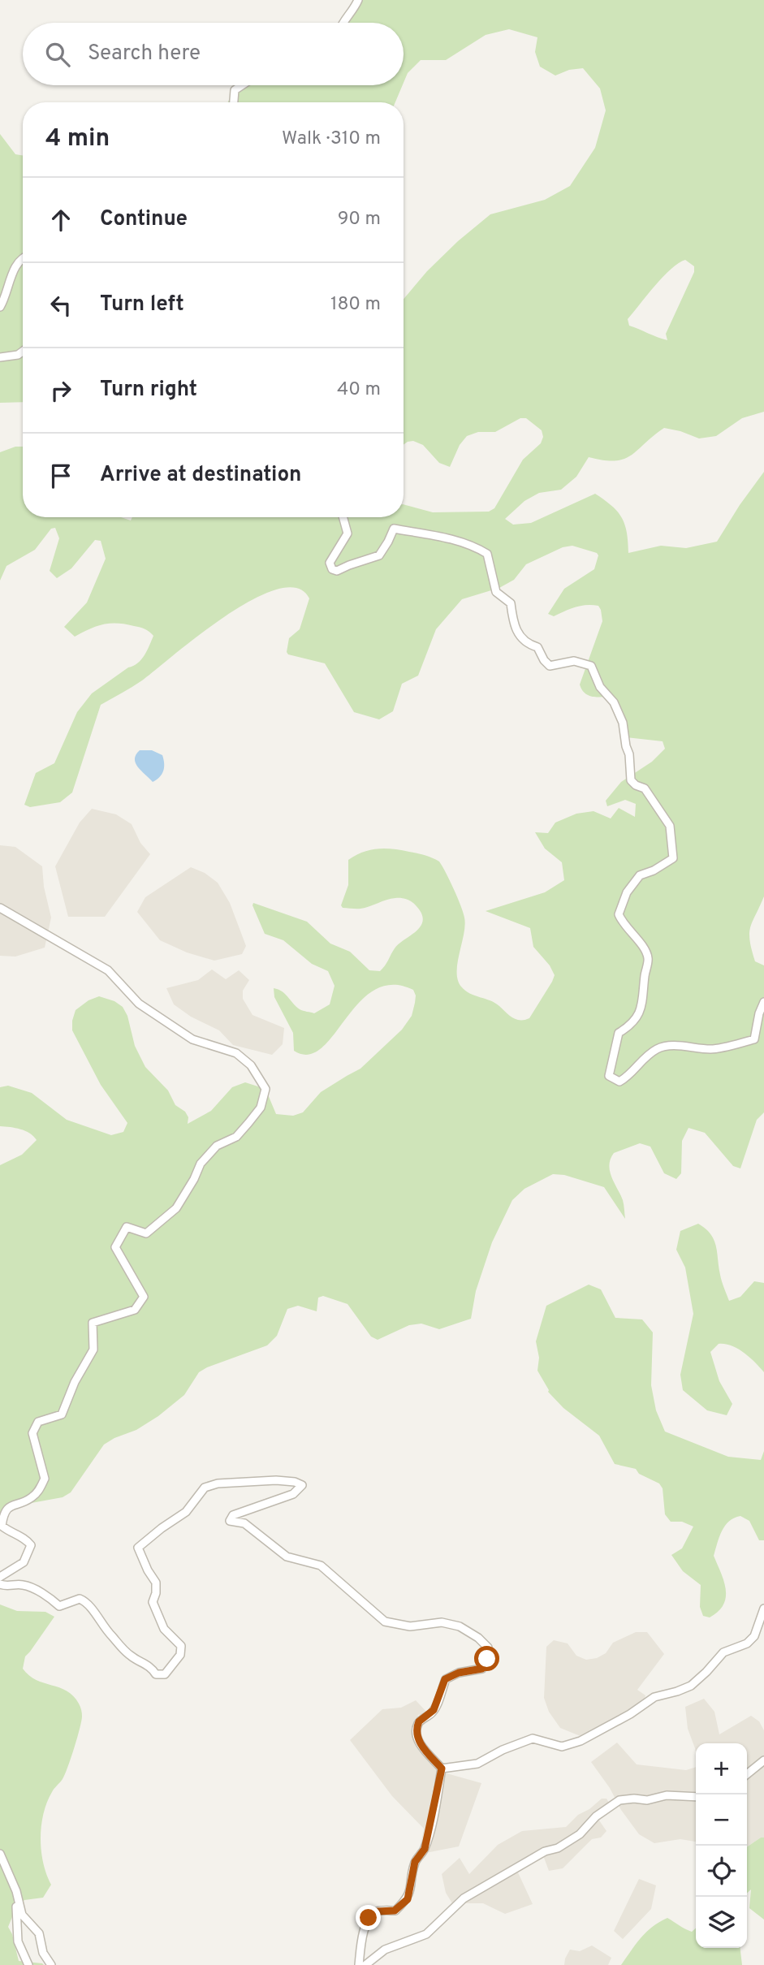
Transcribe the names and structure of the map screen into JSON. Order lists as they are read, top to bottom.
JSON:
{
  "page": {
    "search": "Search here",
    "heading": ["4 min", "Walk · 310 m"],
    "list": [
      ["Continue", "90 m"],
      ["Turn left", "180 m"],
      ["Turn right", "40 m"],
      "Arrive at destination"
    ],
    "map_buttons": ["+", "−"]
  }
}
